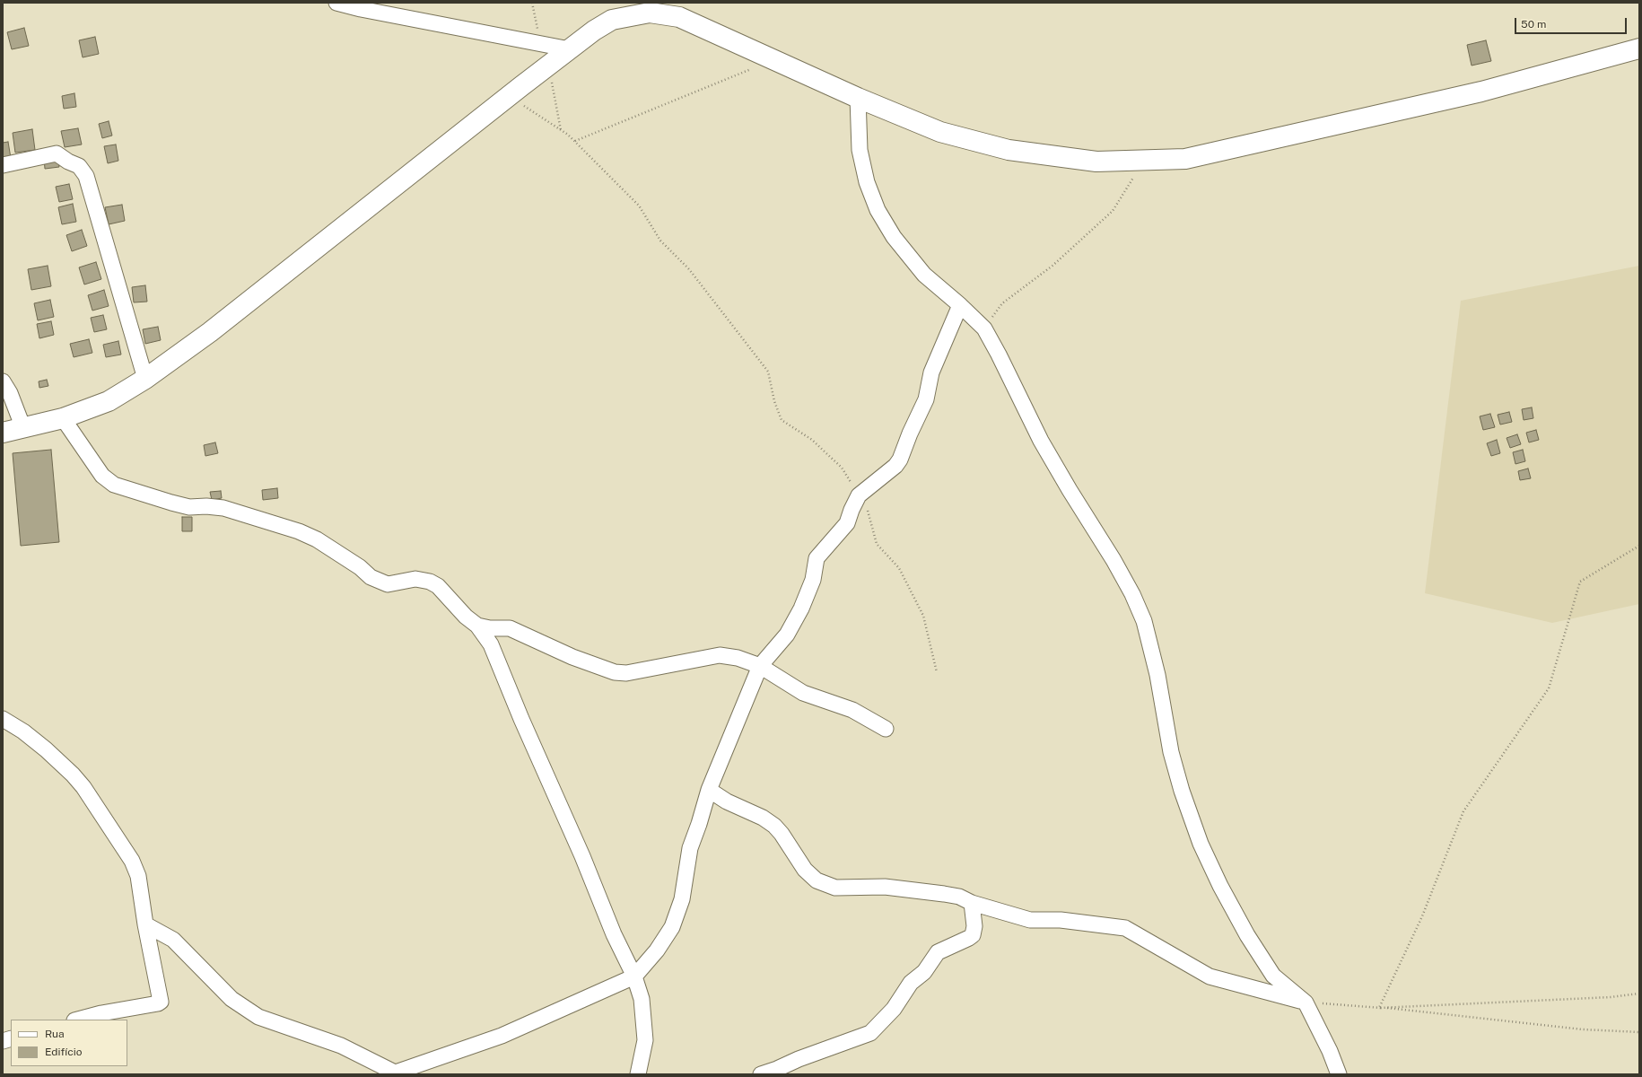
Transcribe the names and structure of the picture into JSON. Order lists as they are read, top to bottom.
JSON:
{
  "legend": ["Rua", "Edifício"],
  "scale_bar": "50 m"
}
